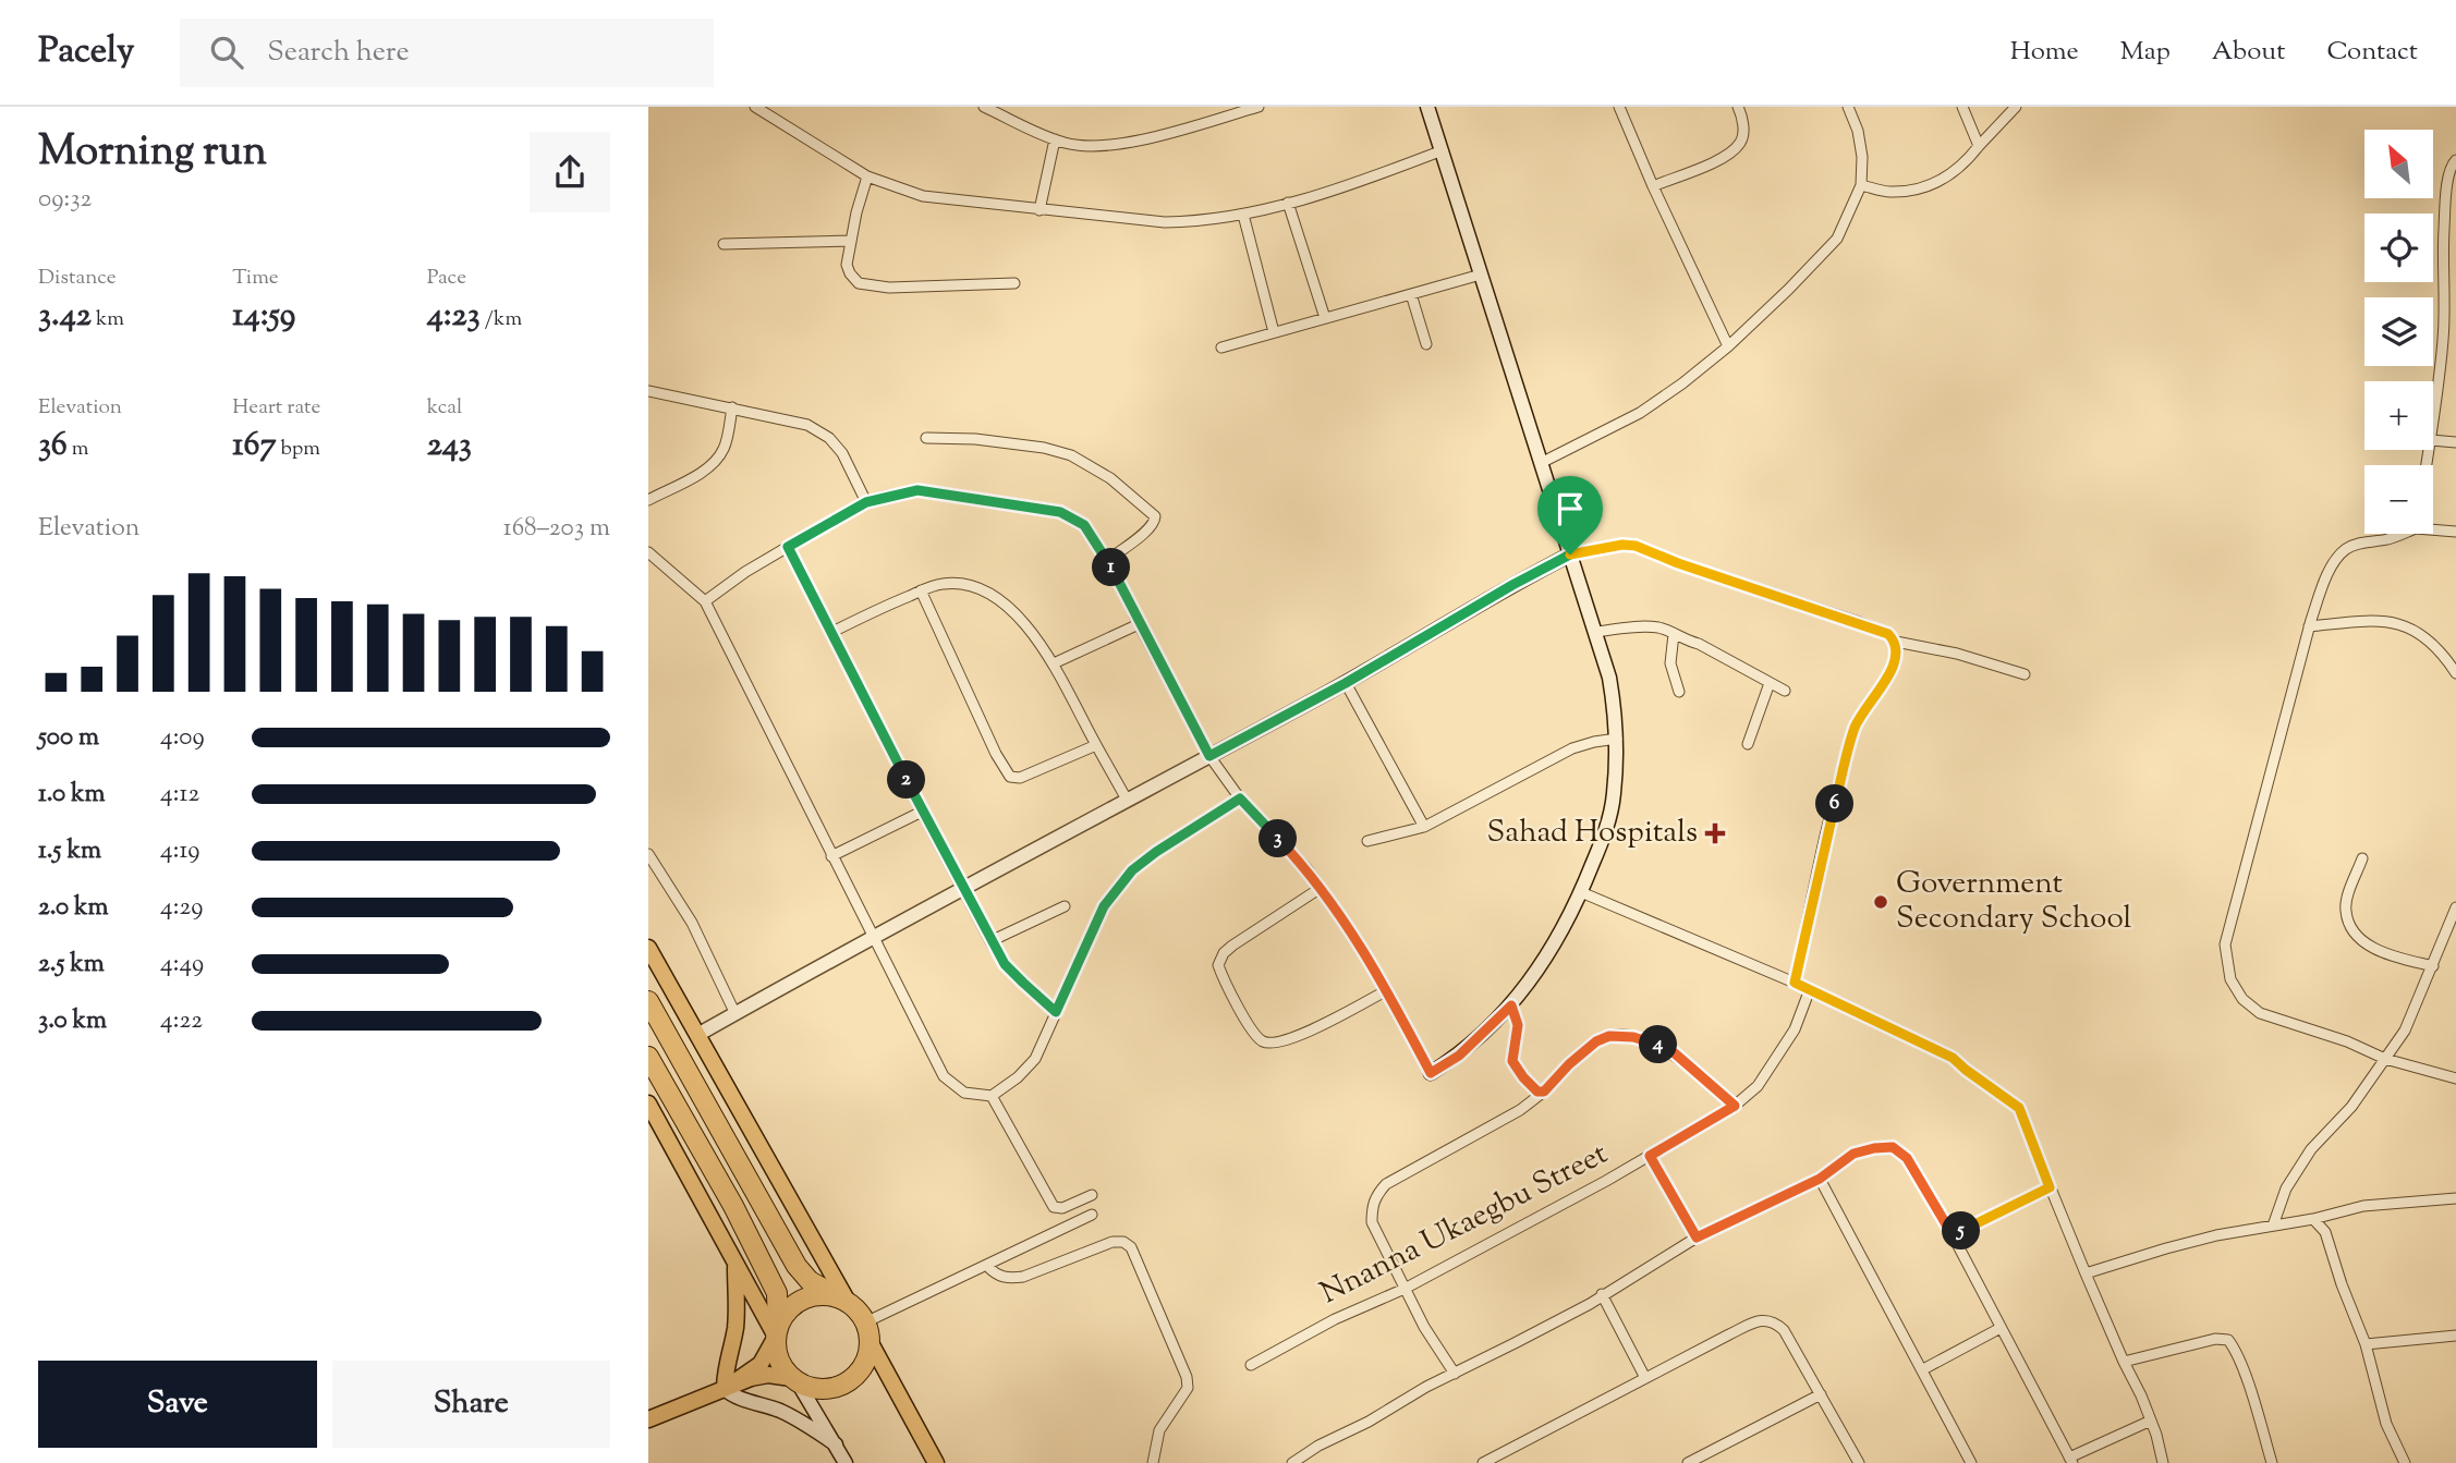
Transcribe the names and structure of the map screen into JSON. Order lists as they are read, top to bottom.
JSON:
{
  "streets": {
    "street": ["Nnanna Ukaegbu Street"]
  },
  "places": {
    "health": ["Sahad Hospitals"],
    "other": ["Government Secondary School"]
  },
  "north": "top left",
  "page": {
    "header": "Pacely",
    "search": "Search here",
    "nav": [
      "Home",
      "Map",
      "About",
      "Contact"
    ],
    "heading": ["Morning run", "09:32"],
    "map_buttons": ["+", "−"],
    "stats": [
      ["Distance", "3.42 km"],
      ["Time", "14:59"],
      ["Pace", "4:23 /km"],
      ["Elevation", "36 m"],
      ["Heart rate", "167 bpm"],
      ["kcal", "243"]
    ],
    "chart": ["Elevation", "168–203 m"],
    "pins": [
      "1",
      "2",
      "6",
      "3",
      "4",
      "5"
    ],
    "list": [
      {
        "name": "500 m",
        "note": "4:09"
      },
      {
        "name": "1.0 km",
        "note": "4:12"
      },
      {
        "name": "1.5 km",
        "note": "4:19"
      },
      {
        "name": "2.0 km",
        "note": "4:29"
      },
      {
        "name": "2.5 km",
        "note": "4:49"
      },
      {
        "name": "3.0 km",
        "note": "4:22"
      }
    ],
    "buttons": ["Save", "Share"]
  }
}
